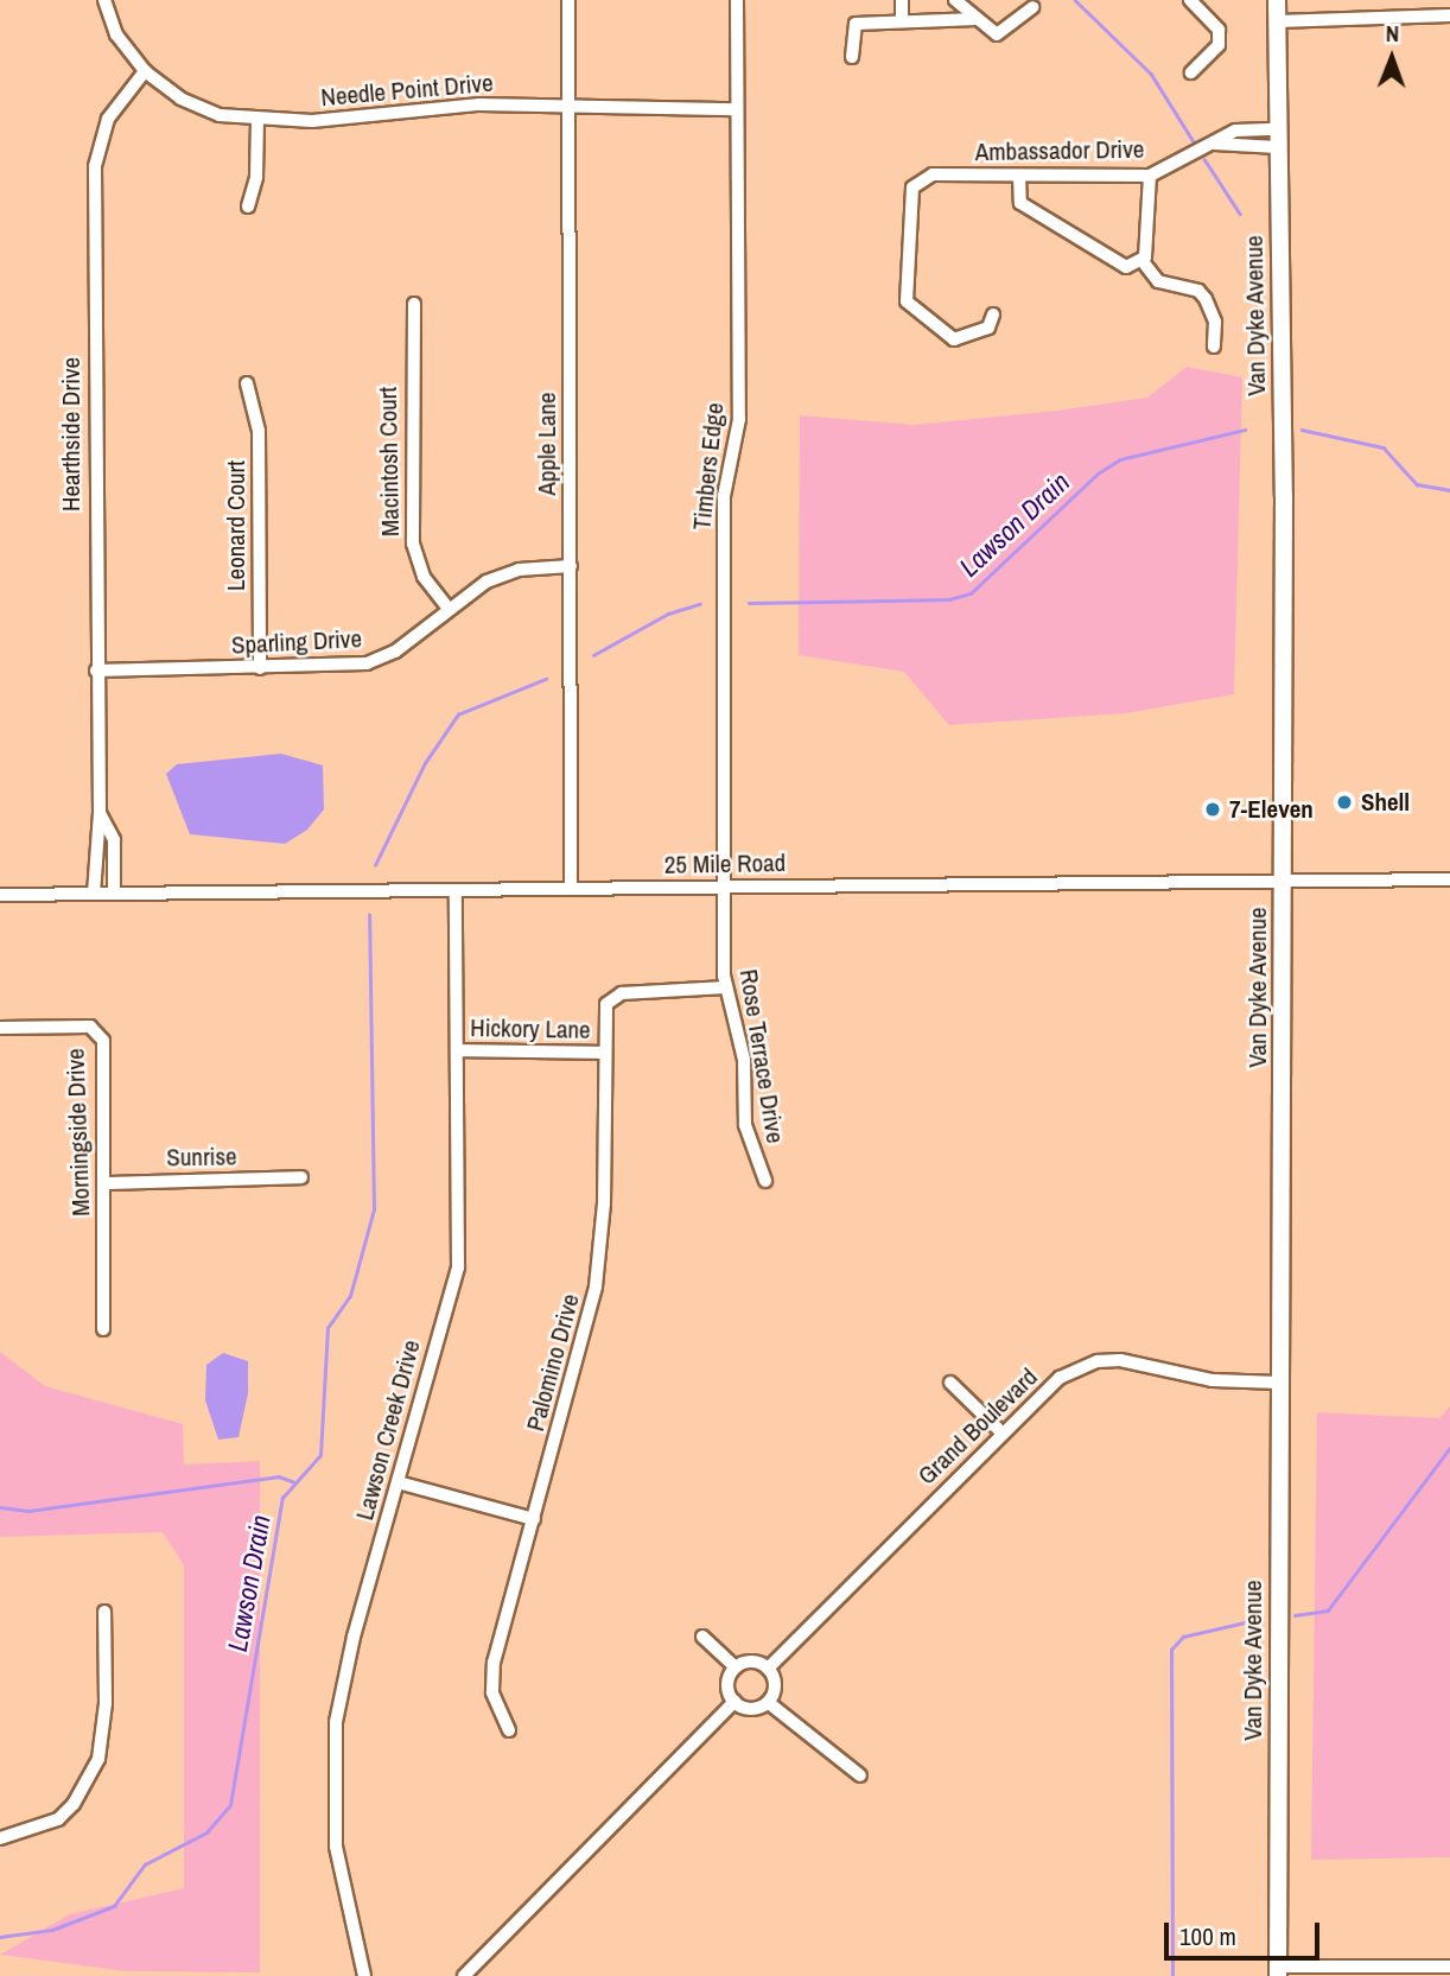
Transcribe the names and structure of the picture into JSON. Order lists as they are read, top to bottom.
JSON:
{
  "streets": {
    "main road": ["Van Dyke Avenue"],
    "street": [
      "Needle Point Drive",
      "Ambassador Drive",
      "Hearthside Drive",
      "Apple Lane",
      "Macintosh Court",
      "Timbers Edge",
      "Leonard Court",
      "Sparling Drive",
      "25 Mile Road",
      "Hickory Lane",
      "Rose Terrace Drive",
      "Morningside Drive",
      "Sunrise",
      "Palomino Drive",
      "Grand Boulevard",
      "Lawson Creek Drive"
    ]
  },
  "crossings": [
    ["Needle Point Drive", "Hearthside Drive"],
    ["Needle Point Drive", "Apple Lane"],
    ["Needle Point Drive", "Timbers Edge"],
    ["Ambassador Drive", "Van Dyke Avenue"],
    ["Van Dyke Avenue", "25 Mile Road"],
    ["Van Dyke Avenue", "Grand Boulevard"],
    ["Hearthside Drive", "Sparling Drive"],
    ["Hearthside Drive", "25 Mile Road"],
    ["Apple Lane", "Sparling Drive"],
    ["Apple Lane", "25 Mile Road"],
    ["Macintosh Court", "Sparling Drive"],
    ["Timbers Edge", "25 Mile Road"],
    ["Timbers Edge", "Rose Terrace Drive"],
    ["Leonard Court", "Sparling Drive"],
    ["25 Mile Road", "Rose Terrace Drive"],
    ["25 Mile Road", "Lawson Creek Drive"],
    ["Hickory Lane", "Palomino Drive"],
    ["Hickory Lane", "Lawson Creek Drive"],
    ["Rose Terrace Drive", "Palomino Drive"],
    ["Morningside Drive", "Sunrise"]
  ],
  "water": ["Lawson Drain"],
  "places": ["Shell", "7-Eleven"],
  "scale_bar": "100 m",
  "north": "top"
}
